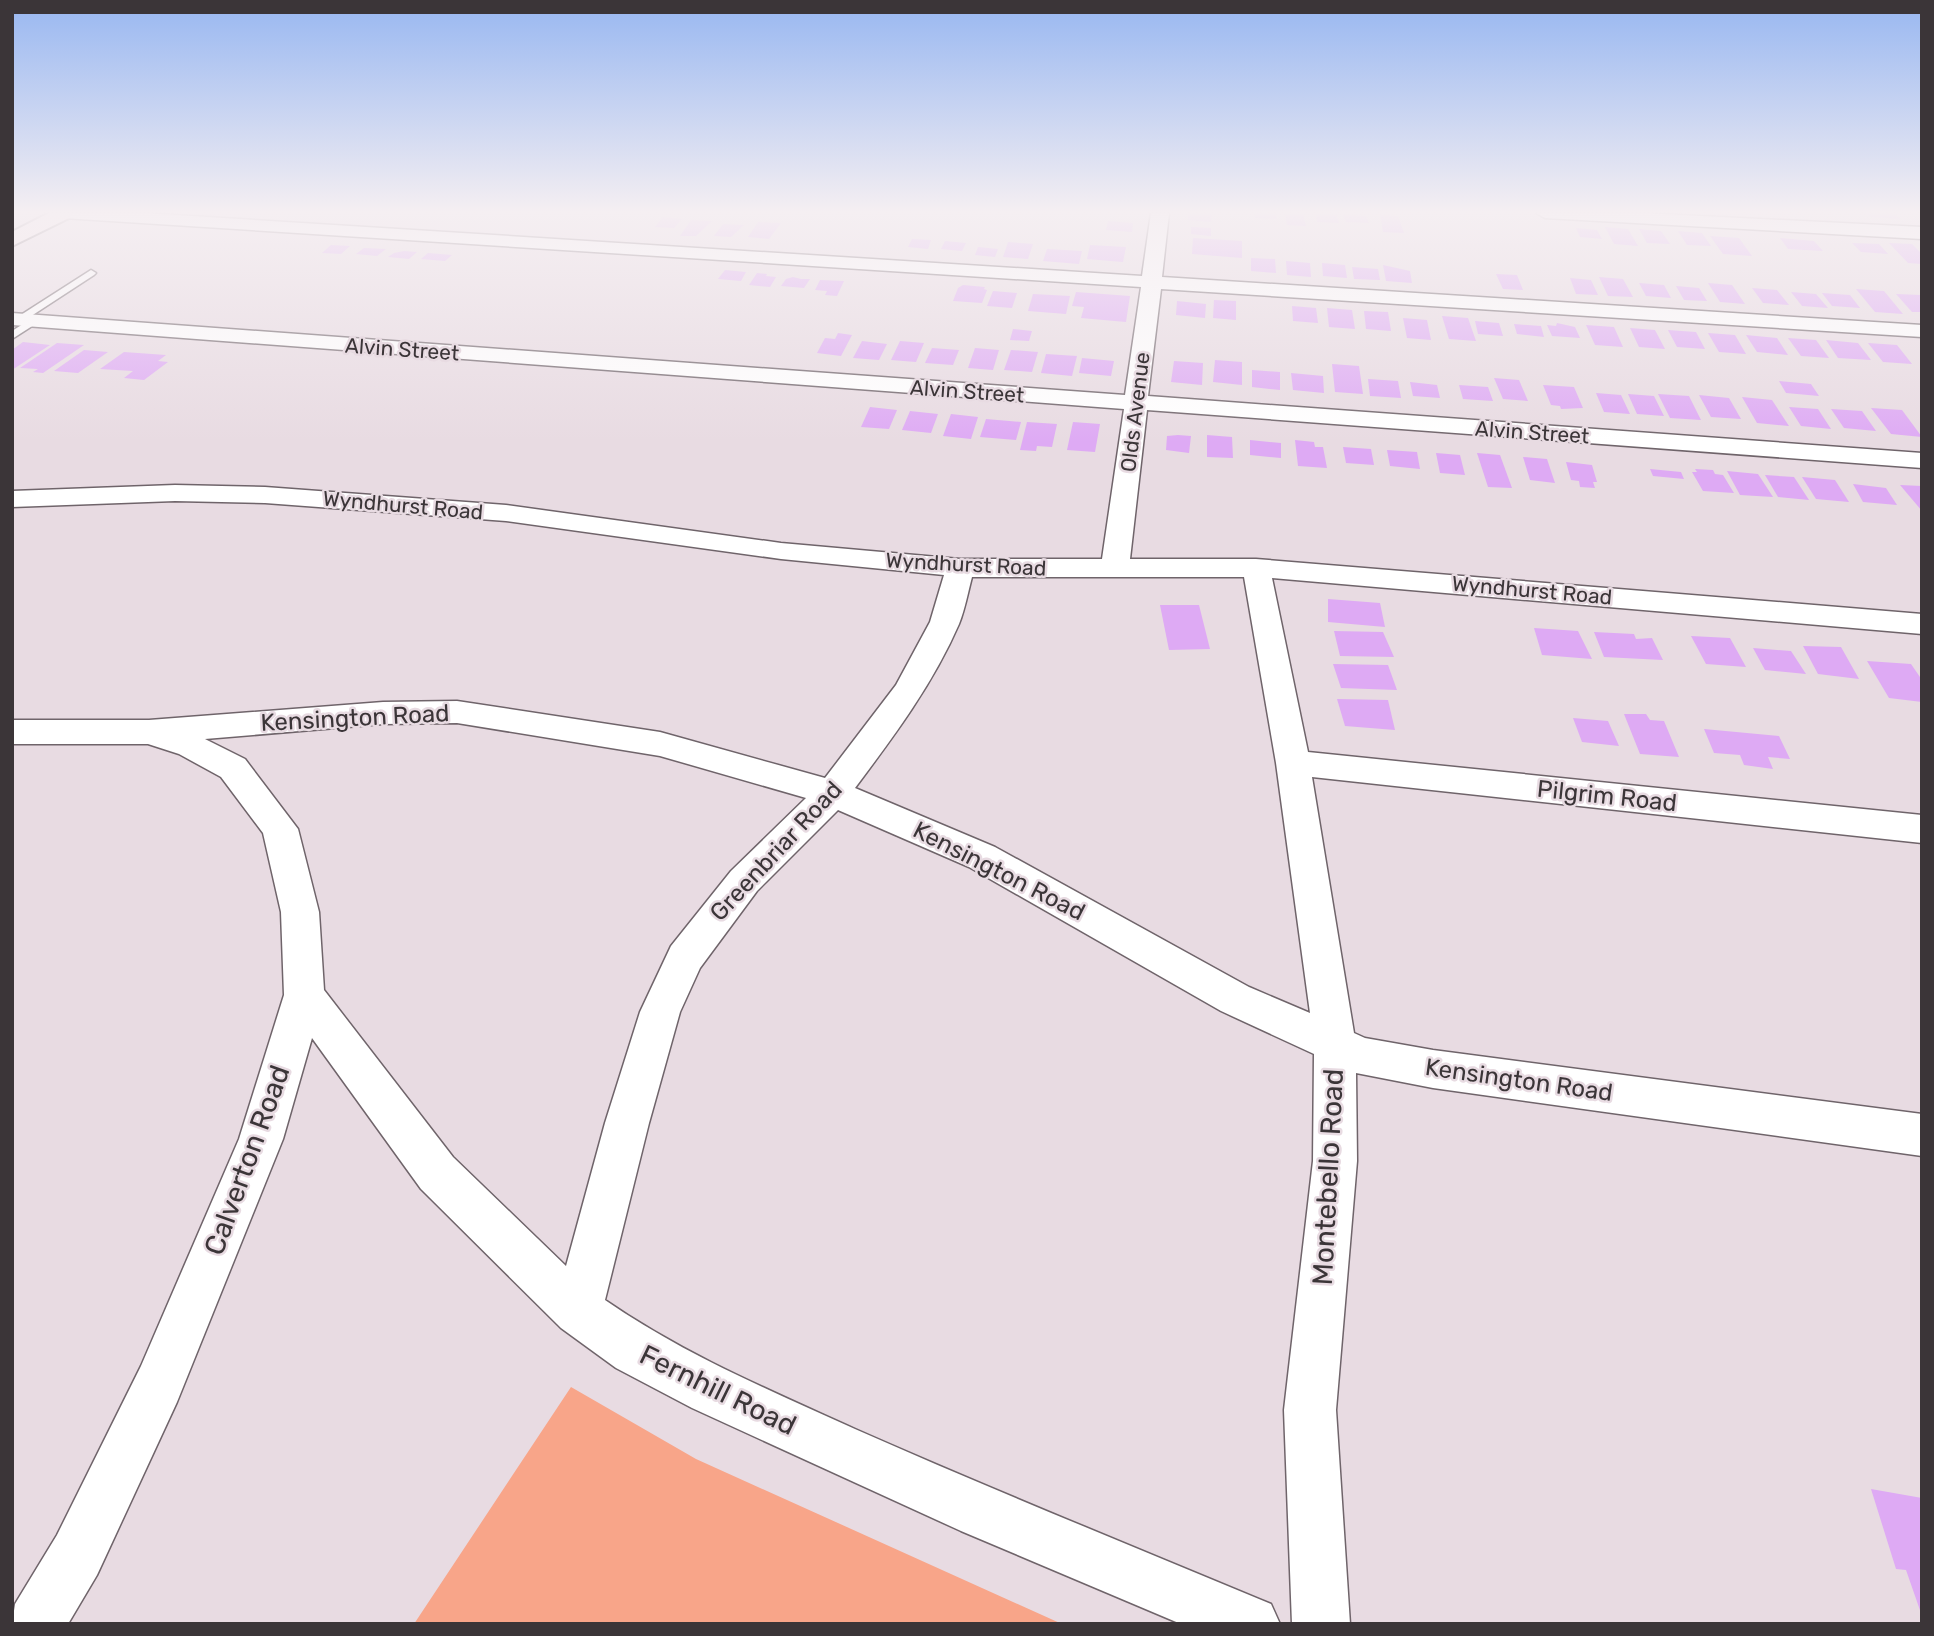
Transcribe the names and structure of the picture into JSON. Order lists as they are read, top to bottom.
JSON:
{
  "streets": {
    "street": [
      "Alvin Street",
      "Olds Avenue",
      "Wyndhurst Road",
      "Kensington Road",
      "Pilgrim Road",
      "Greenbriar Road",
      "Calverton Road",
      "Montebello Road",
      "Fernhill Road"
    ]
  },
  "crossings": [
    ["Alvin Street", "Olds Avenue"],
    ["Olds Avenue", "Wyndhurst Road"],
    ["Wyndhurst Road", "Greenbriar Road"],
    ["Wyndhurst Road", "Montebello Road"],
    ["Kensington Road", "Greenbriar Road"],
    ["Kensington Road", "Calverton Road"],
    ["Kensington Road", "Montebello Road"],
    ["Pilgrim Road", "Montebello Road"],
    ["Greenbriar Road", "Fernhill Road"],
    ["Calverton Road", "Fernhill Road"]
  ]
}
